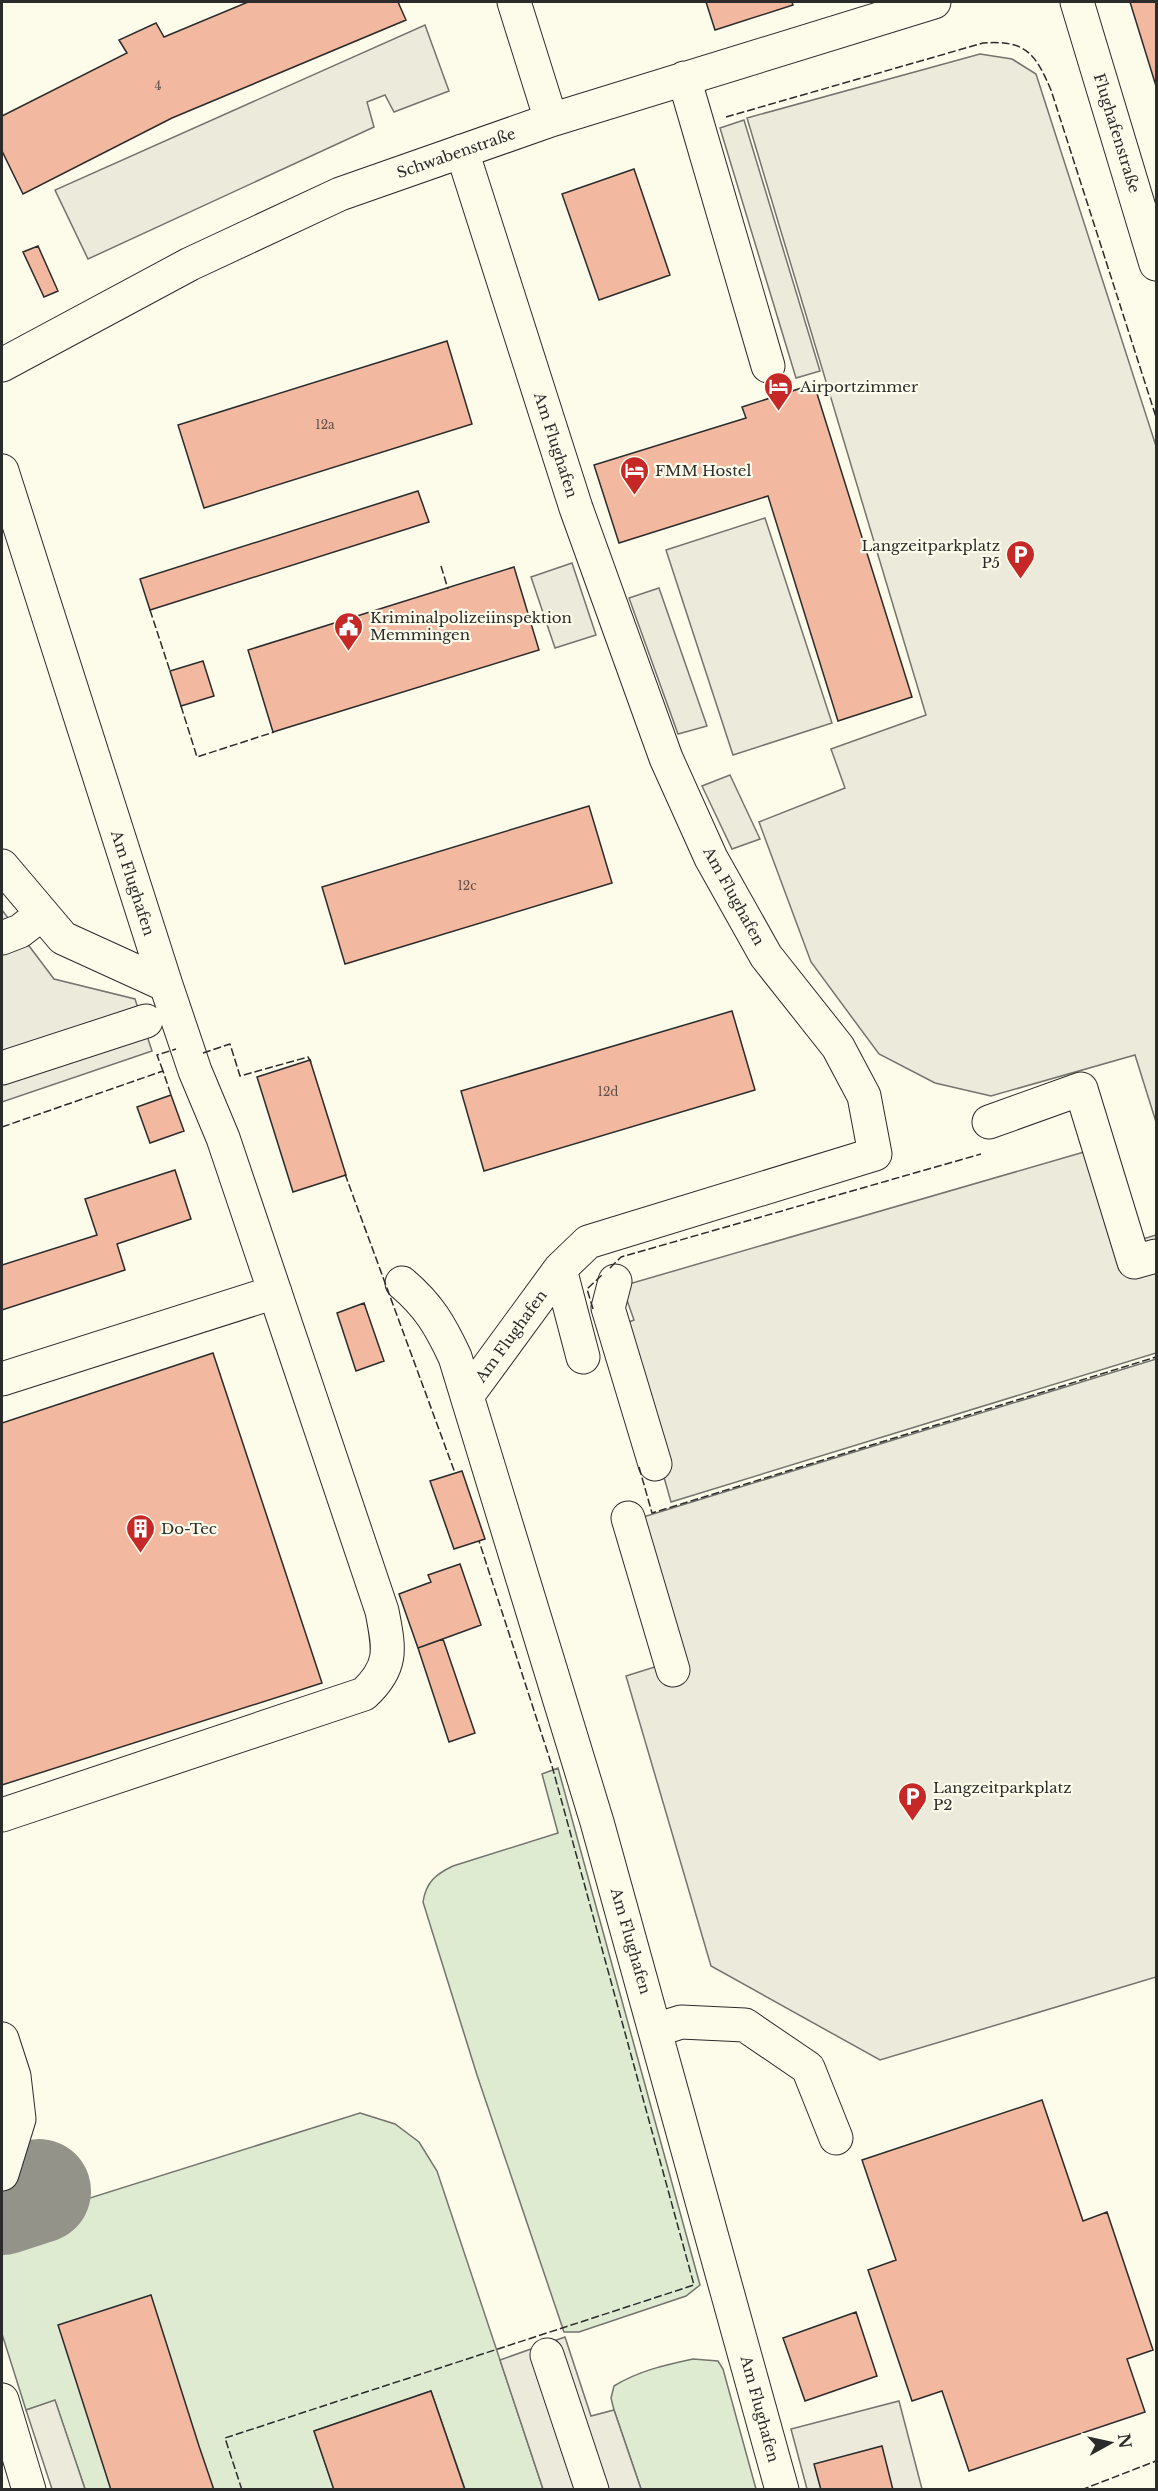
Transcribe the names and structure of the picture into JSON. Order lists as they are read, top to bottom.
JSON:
{
  "streets": {
    "street": ["Flughafenstraße", "Schwabenstraße", "Am Flughafen"]
  },
  "crossings": [
    ["Schwabenstraße", "Am Flughafen"]
  ],
  "places": {
    "hotel": ["Airportzimmer", "FMM Hostel"],
    "parking": ["Langzeitparkplatz P5", "Langzeitparkplatz P2"],
    "public building": ["Kriminalpolizeiinspektion Memmingen"],
    "building": ["Do-Tec"]
  },
  "house_numbers": [
    "4",
    "12a",
    "12c",
    "12d"
  ],
  "north": "right"
}
